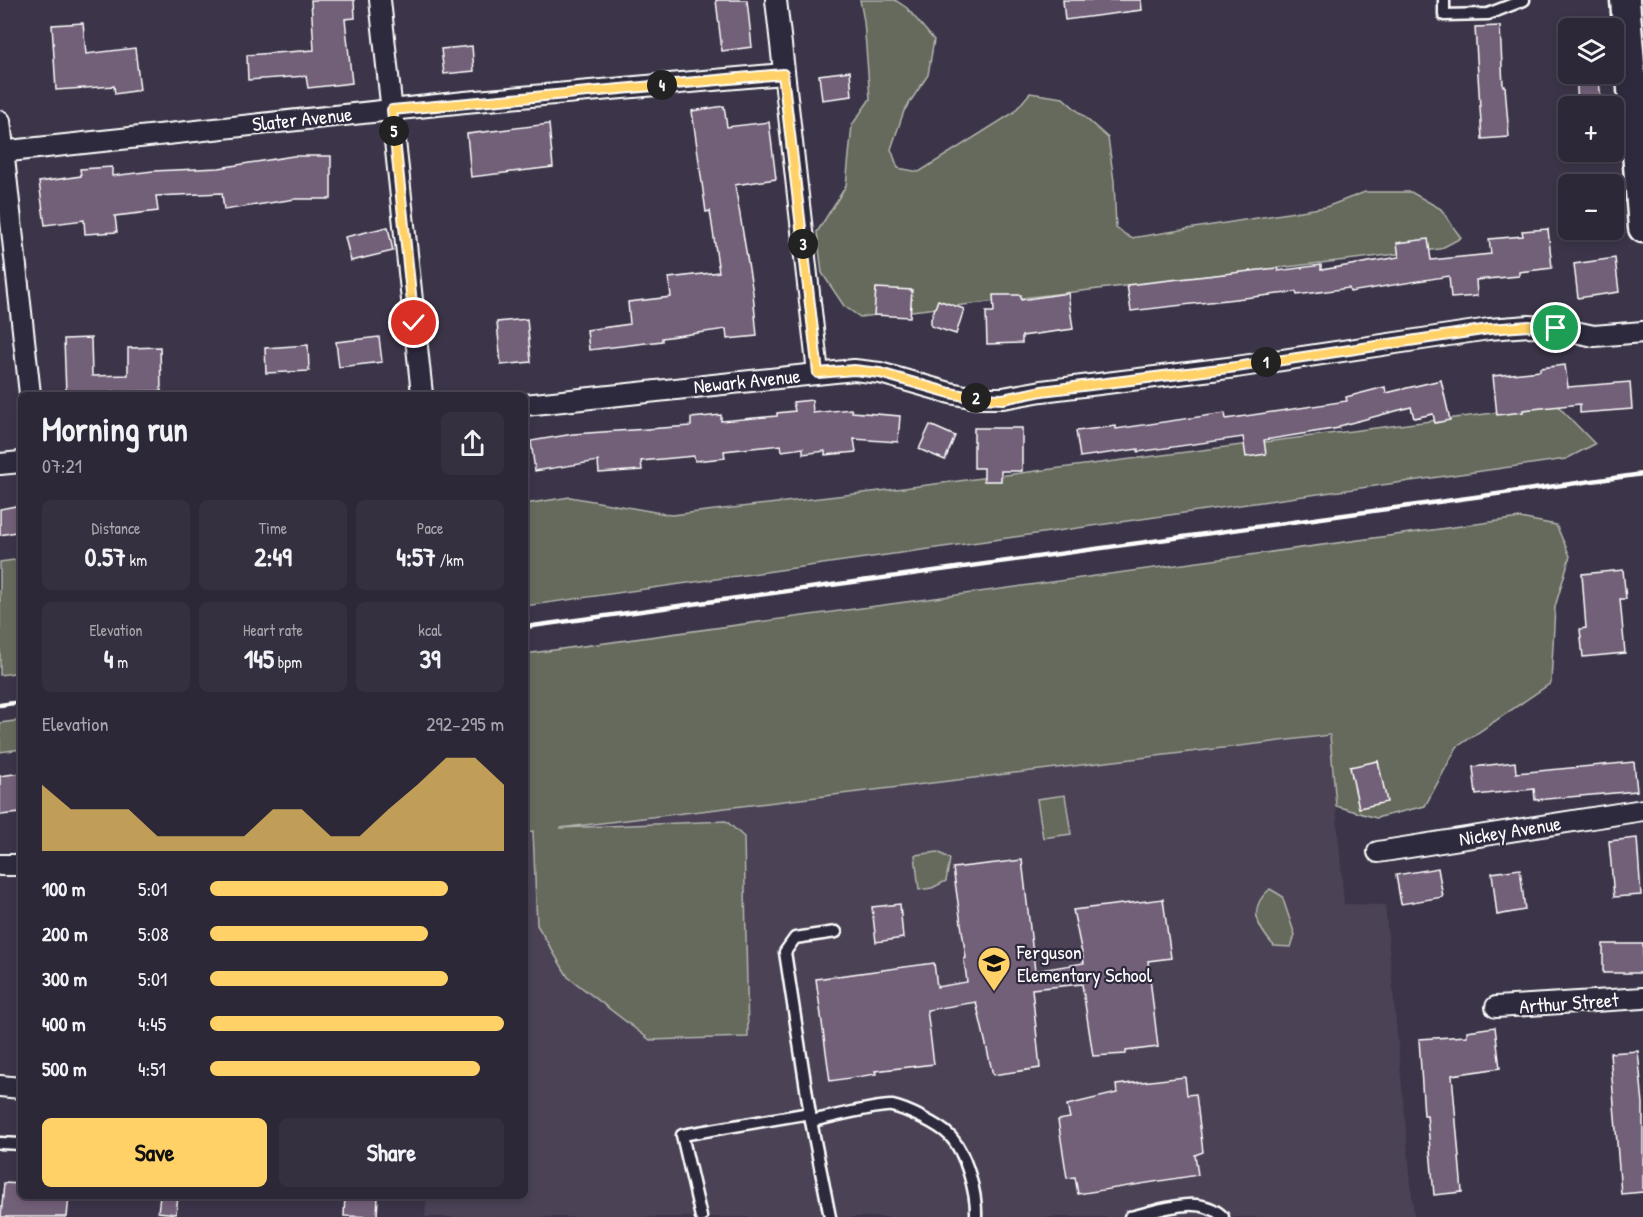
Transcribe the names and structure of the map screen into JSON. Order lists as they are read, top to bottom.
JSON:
{
  "streets": {
    "street": [
      "Slater Avenue",
      "Newark Avenue",
      "Nickey Avenue",
      "Arthur Street"
    ]
  },
  "places": {
    "school or university": ["Ferguson Elementary School"]
  },
  "page": {
    "map_buttons": ["+", "−"],
    "pins": [
      "4",
      "5",
      "3",
      "1",
      "2"
    ],
    "heading": ["Morning run", "07:21"],
    "stats": [
      ["Distance", "0.57 km"],
      ["Time", "2:49"],
      ["Pace", "4:57 /km"],
      ["Elevation", "4 m"],
      ["Heart rate", "145 bpm"],
      ["kcal", "39"]
    ],
    "chart": ["Elevation", "292–295 m"],
    "list": [
      {
        "name": "100 m",
        "note": "5:01"
      },
      {
        "name": "200 m",
        "note": "5:08"
      },
      {
        "name": "300 m",
        "note": "5:01"
      },
      {
        "name": "400 m",
        "note": "4:45"
      },
      {
        "name": "500 m",
        "note": "4:51"
      }
    ],
    "buttons": ["Save", "Share"]
  }
}
